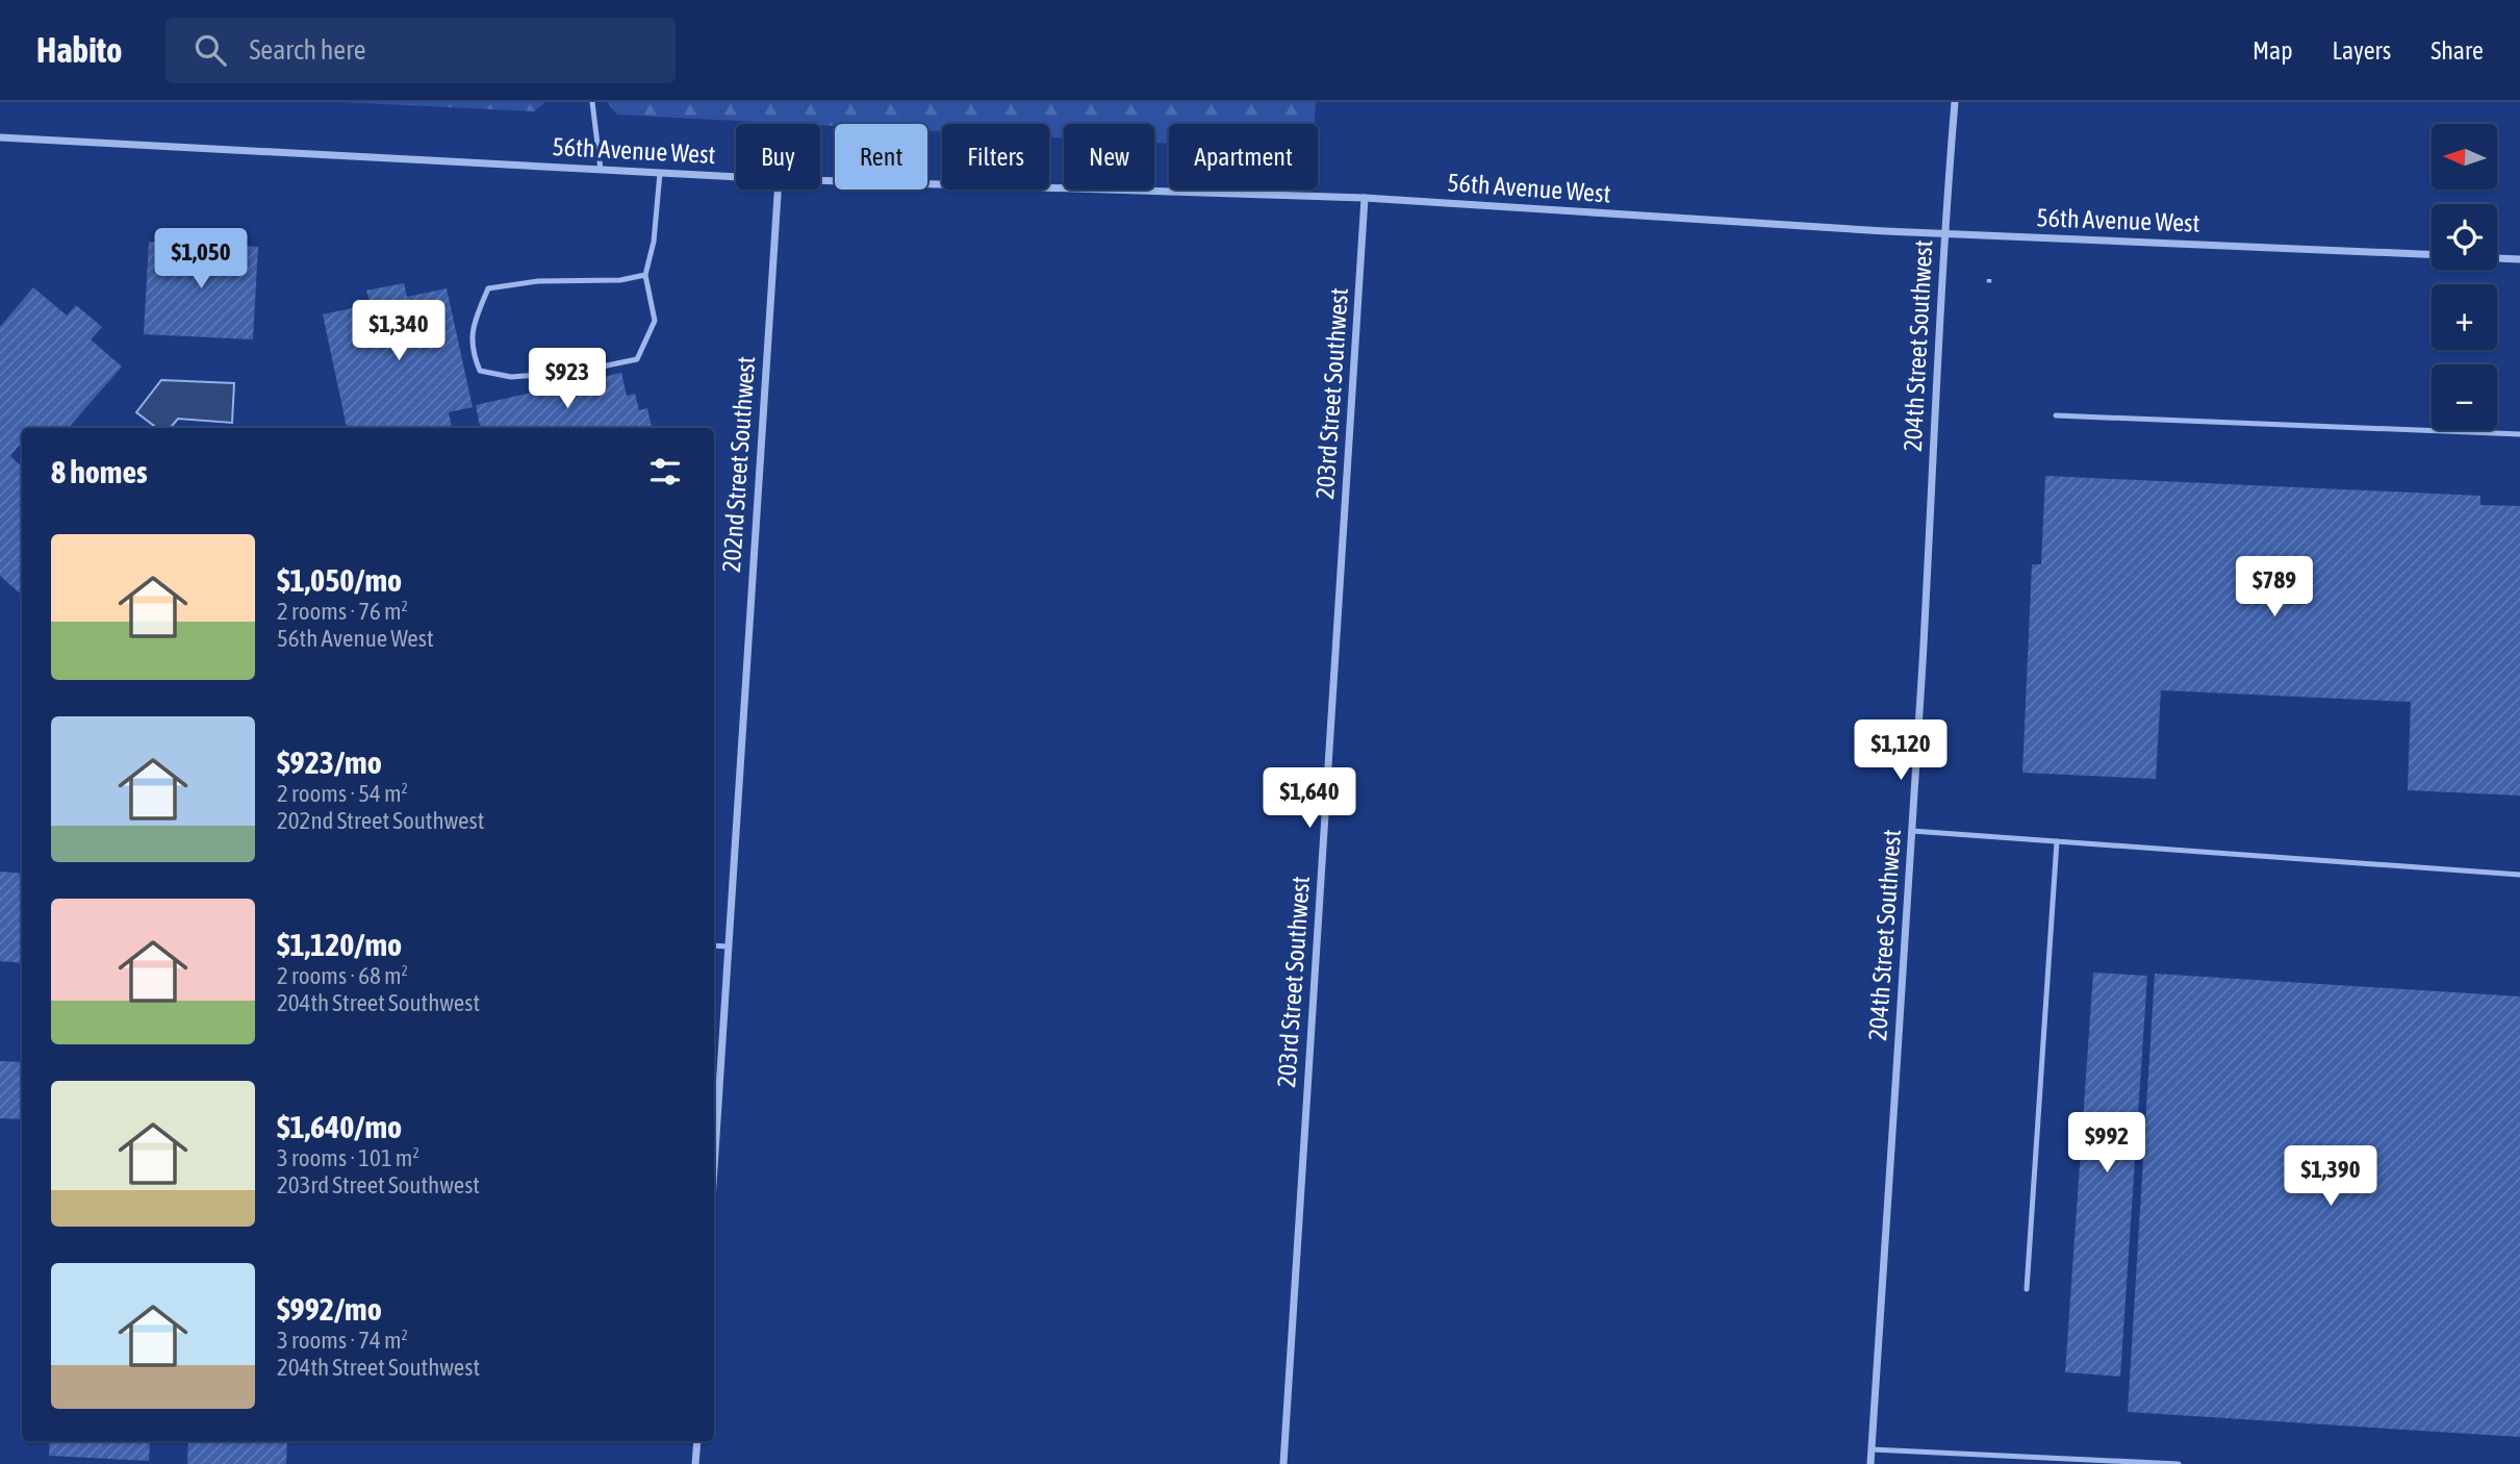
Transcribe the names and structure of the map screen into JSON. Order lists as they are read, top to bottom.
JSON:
{
  "streets": {
    "street": [
      "56th Avenue West",
      "204th Street Southwest",
      "203rd Street Southwest",
      "202nd Street Southwest"
    ]
  },
  "crossings": [
    ["56th Avenue West", "204th Street Southwest"],
    ["56th Avenue West", "203rd Street Southwest"]
  ],
  "north": "left",
  "page": {
    "header": "Habito",
    "search": "Search here",
    "nav": ["Map", "Layers", "Share"],
    "map_buttons": ["+", "−"],
    "chip": [
      "Buy",
      "Rent",
      "Filters",
      "New",
      "Apartment"
    ],
    "price": [
      "$1,050",
      "$1,340",
      "$923",
      "$789",
      "$1,120",
      "$1,640",
      "$992",
      "$1,390"
    ],
    "heading": "8 homes",
    "list": [
      {
        "name": "$1,050/mo",
        "note": "2 rooms · 76 m² · 56th Avenue West"
      },
      {
        "name": "$923/mo",
        "note": "2 rooms · 54 m² · 202nd Street Southwest"
      },
      {
        "name": "$1,120/mo",
        "note": "2 rooms · 68 m² · 204th Street Southwest"
      },
      {
        "name": "$1,640/mo",
        "note": "3 rooms · 101 m² · 203rd Street Southwest"
      },
      {
        "name": "$992/mo",
        "note": "3 rooms · 74 m² · 204th Street Southwest"
      }
    ]
  }
}
